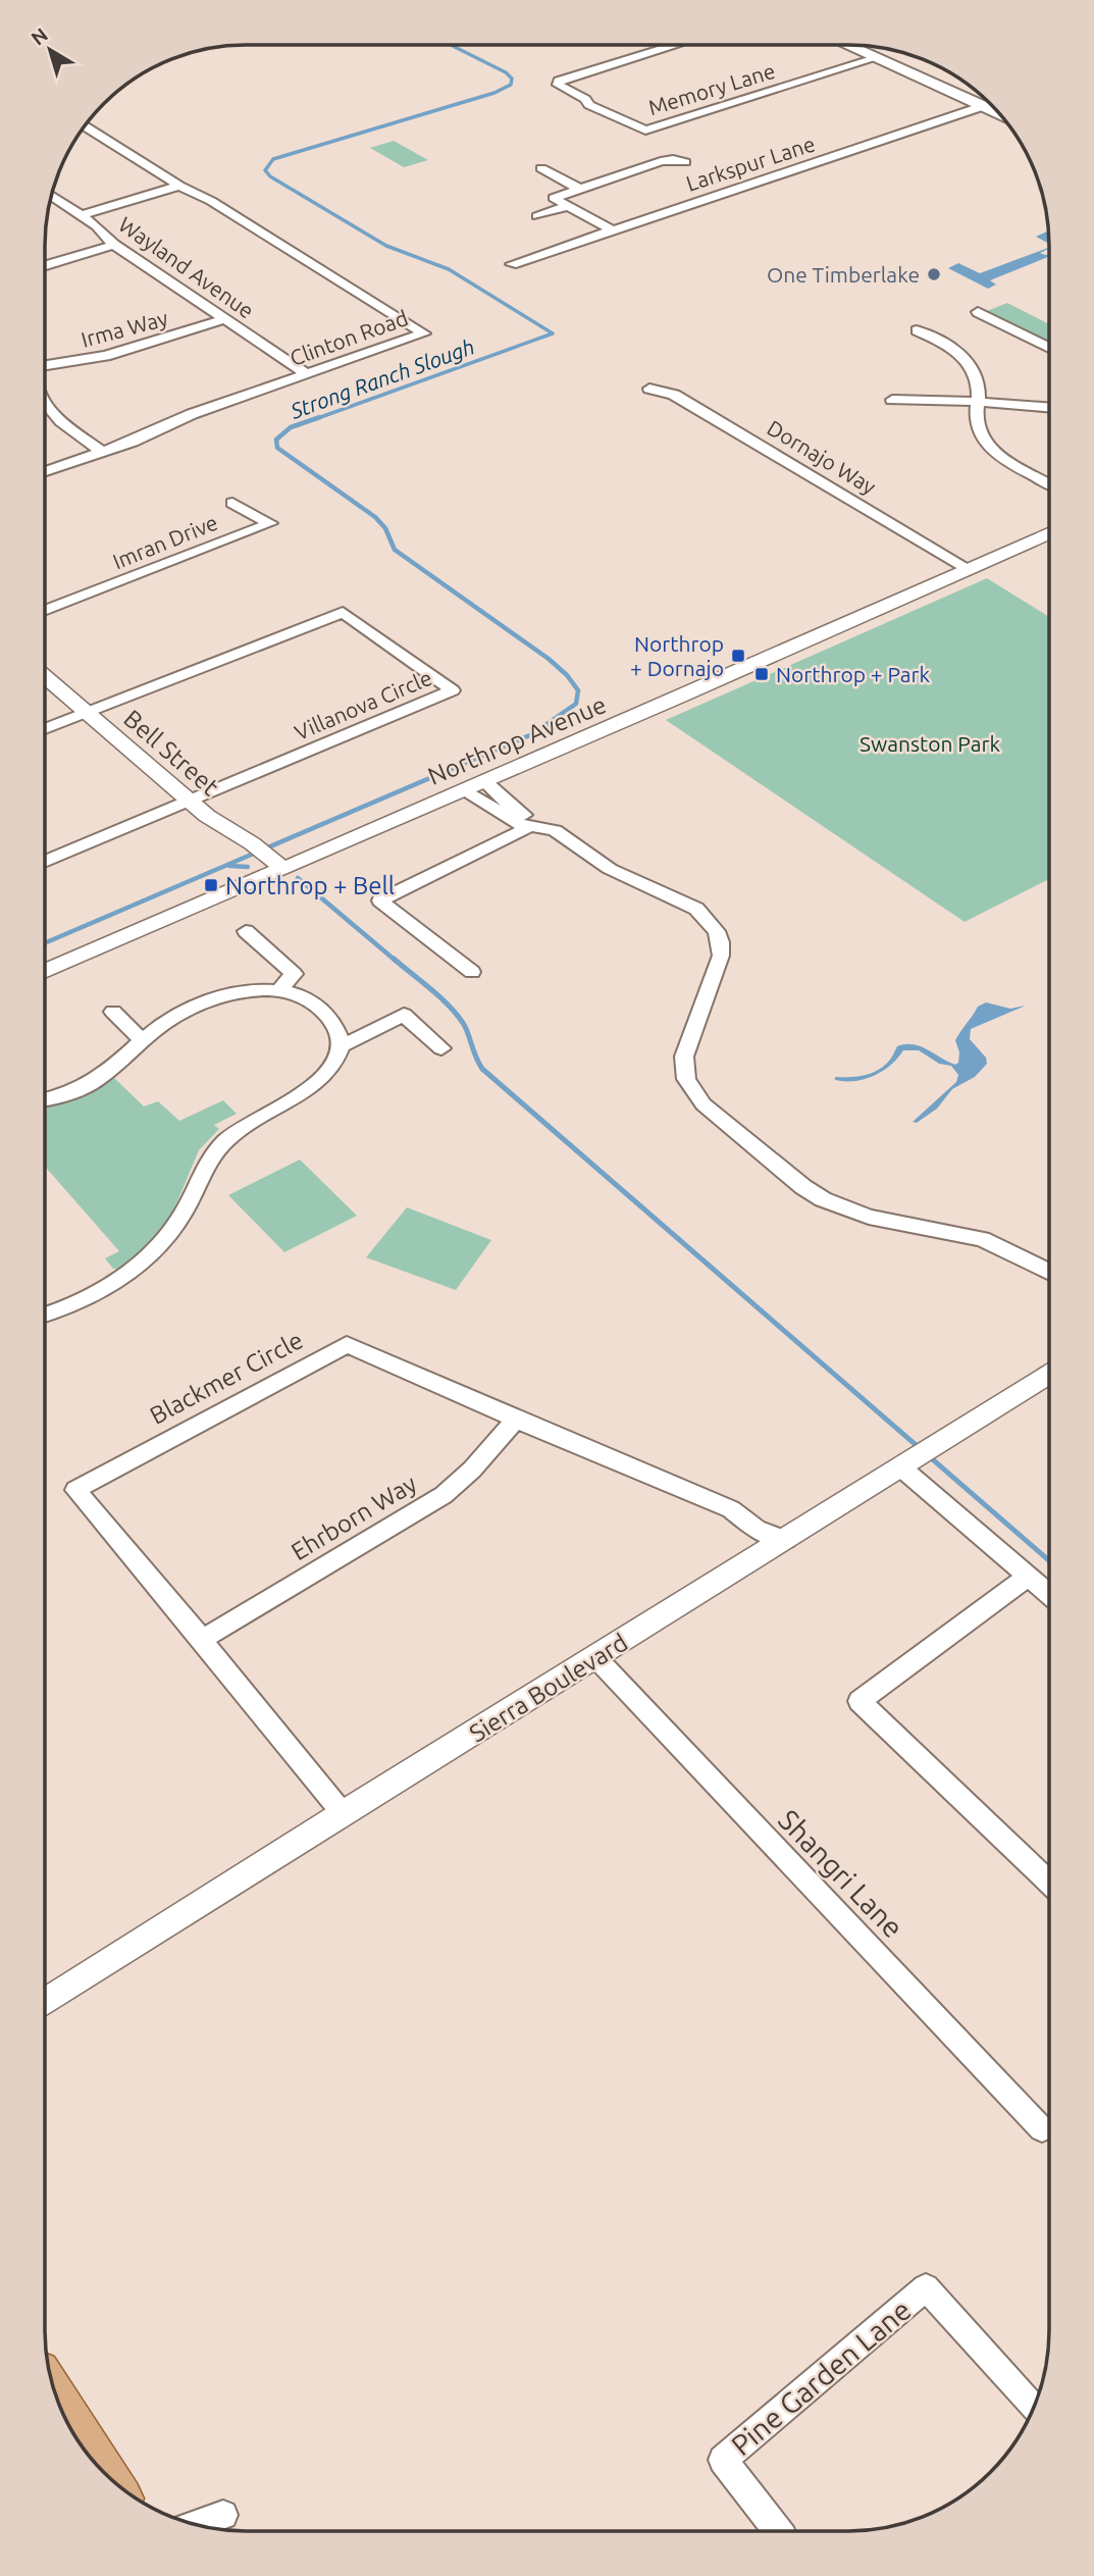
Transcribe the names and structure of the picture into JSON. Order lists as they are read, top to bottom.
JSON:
{
  "streets": {
    "street": [
      "Memory Lane",
      "Larkspur Lane",
      "Wayland Avenue",
      "Irma Way",
      "Clinton Road",
      "Dornajo Way",
      "Imran Drive",
      "Villanova Circle",
      "Northrop Avenue",
      "Bell Street",
      "Blackmer Circle",
      "Ehrborn Way",
      "Sierra Boulevard",
      "Shangri Lane",
      "Pine Garden Lane"
    ]
  },
  "crossings": [
    ["Wayland Avenue", "Irma Way"],
    ["Wayland Avenue", "Clinton Road"],
    ["Dornajo Way", "Northrop Avenue"],
    ["Villanova Circle", "Bell Street"],
    ["Northrop Avenue", "Bell Street"],
    ["Blackmer Circle", "Ehrborn Way"],
    ["Blackmer Circle", "Sierra Boulevard"],
    ["Sierra Boulevard", "Shangri Lane"]
  ],
  "water": ["Strong Ranch Slough"],
  "parks": ["Swanston Park"],
  "places": {
    "other": ["One Timberlake"],
    "transit": ["Northrop + Dornajo", "Northrop + Park", "Northrop + Bell"]
  },
  "north": "top left"
}
